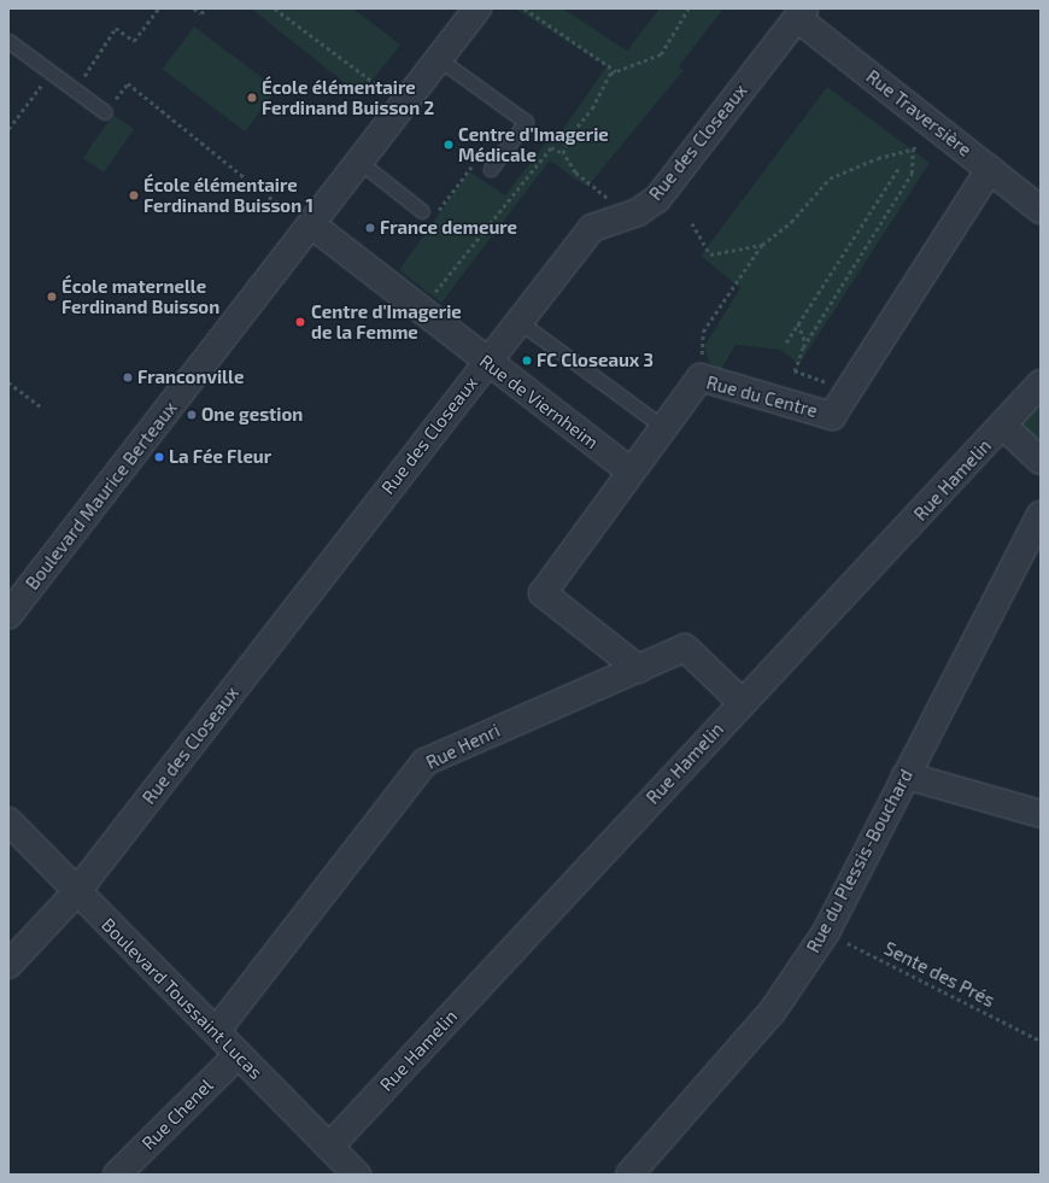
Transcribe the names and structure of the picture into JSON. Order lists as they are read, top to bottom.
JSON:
{
  "streets": {
    "street": [
      "Rue Traversière",
      "Rue des Closeaux",
      "Rue du Centre",
      "Rue de Viernheim",
      "Rue Hamelin",
      "Boulevard Maurice Berteaux",
      "Rue Henri",
      "Rue du Plessis-Bouchard",
      "Boulevard Toussaint Lucas",
      "Rue Chenel"
    ],
    "path": ["Sente des Prés"]
  },
  "crossings": [
    ["Rue Traversière", "Rue des Closeaux"],
    ["Rue Traversière", "Rue du Centre"],
    ["Rue des Closeaux", "Rue de Viernheim"],
    ["Rue des Closeaux", "Boulevard Toussaint Lucas"],
    ["Rue du Centre", "Rue de Viernheim"],
    ["Rue du Centre", "Rue Henri"],
    ["Rue de Viernheim", "Boulevard Maurice Berteaux"],
    ["Rue Hamelin", "Rue Henri"],
    ["Rue Hamelin", "Boulevard Toussaint Lucas"],
    ["Rue Henri", "Boulevard Toussaint Lucas"],
    ["Rue du Plessis-Bouchard", "Sente des Prés"],
    ["Boulevard Toussaint Lucas", "Rue Chenel"]
  ],
  "places": [
    "École élémentaire Ferdinand Buisson 2",
    "Centre d'Imagerie Médicale",
    "École élémentaire Ferdinand Buisson 1",
    "France demeure",
    "École maternelle Ferdinand Buisson",
    "Centre d'Imagerie de la Femme",
    "FC Closeaux 3",
    "Franconville",
    "One gestion",
    "La Fée Fleur"
  ]
}
